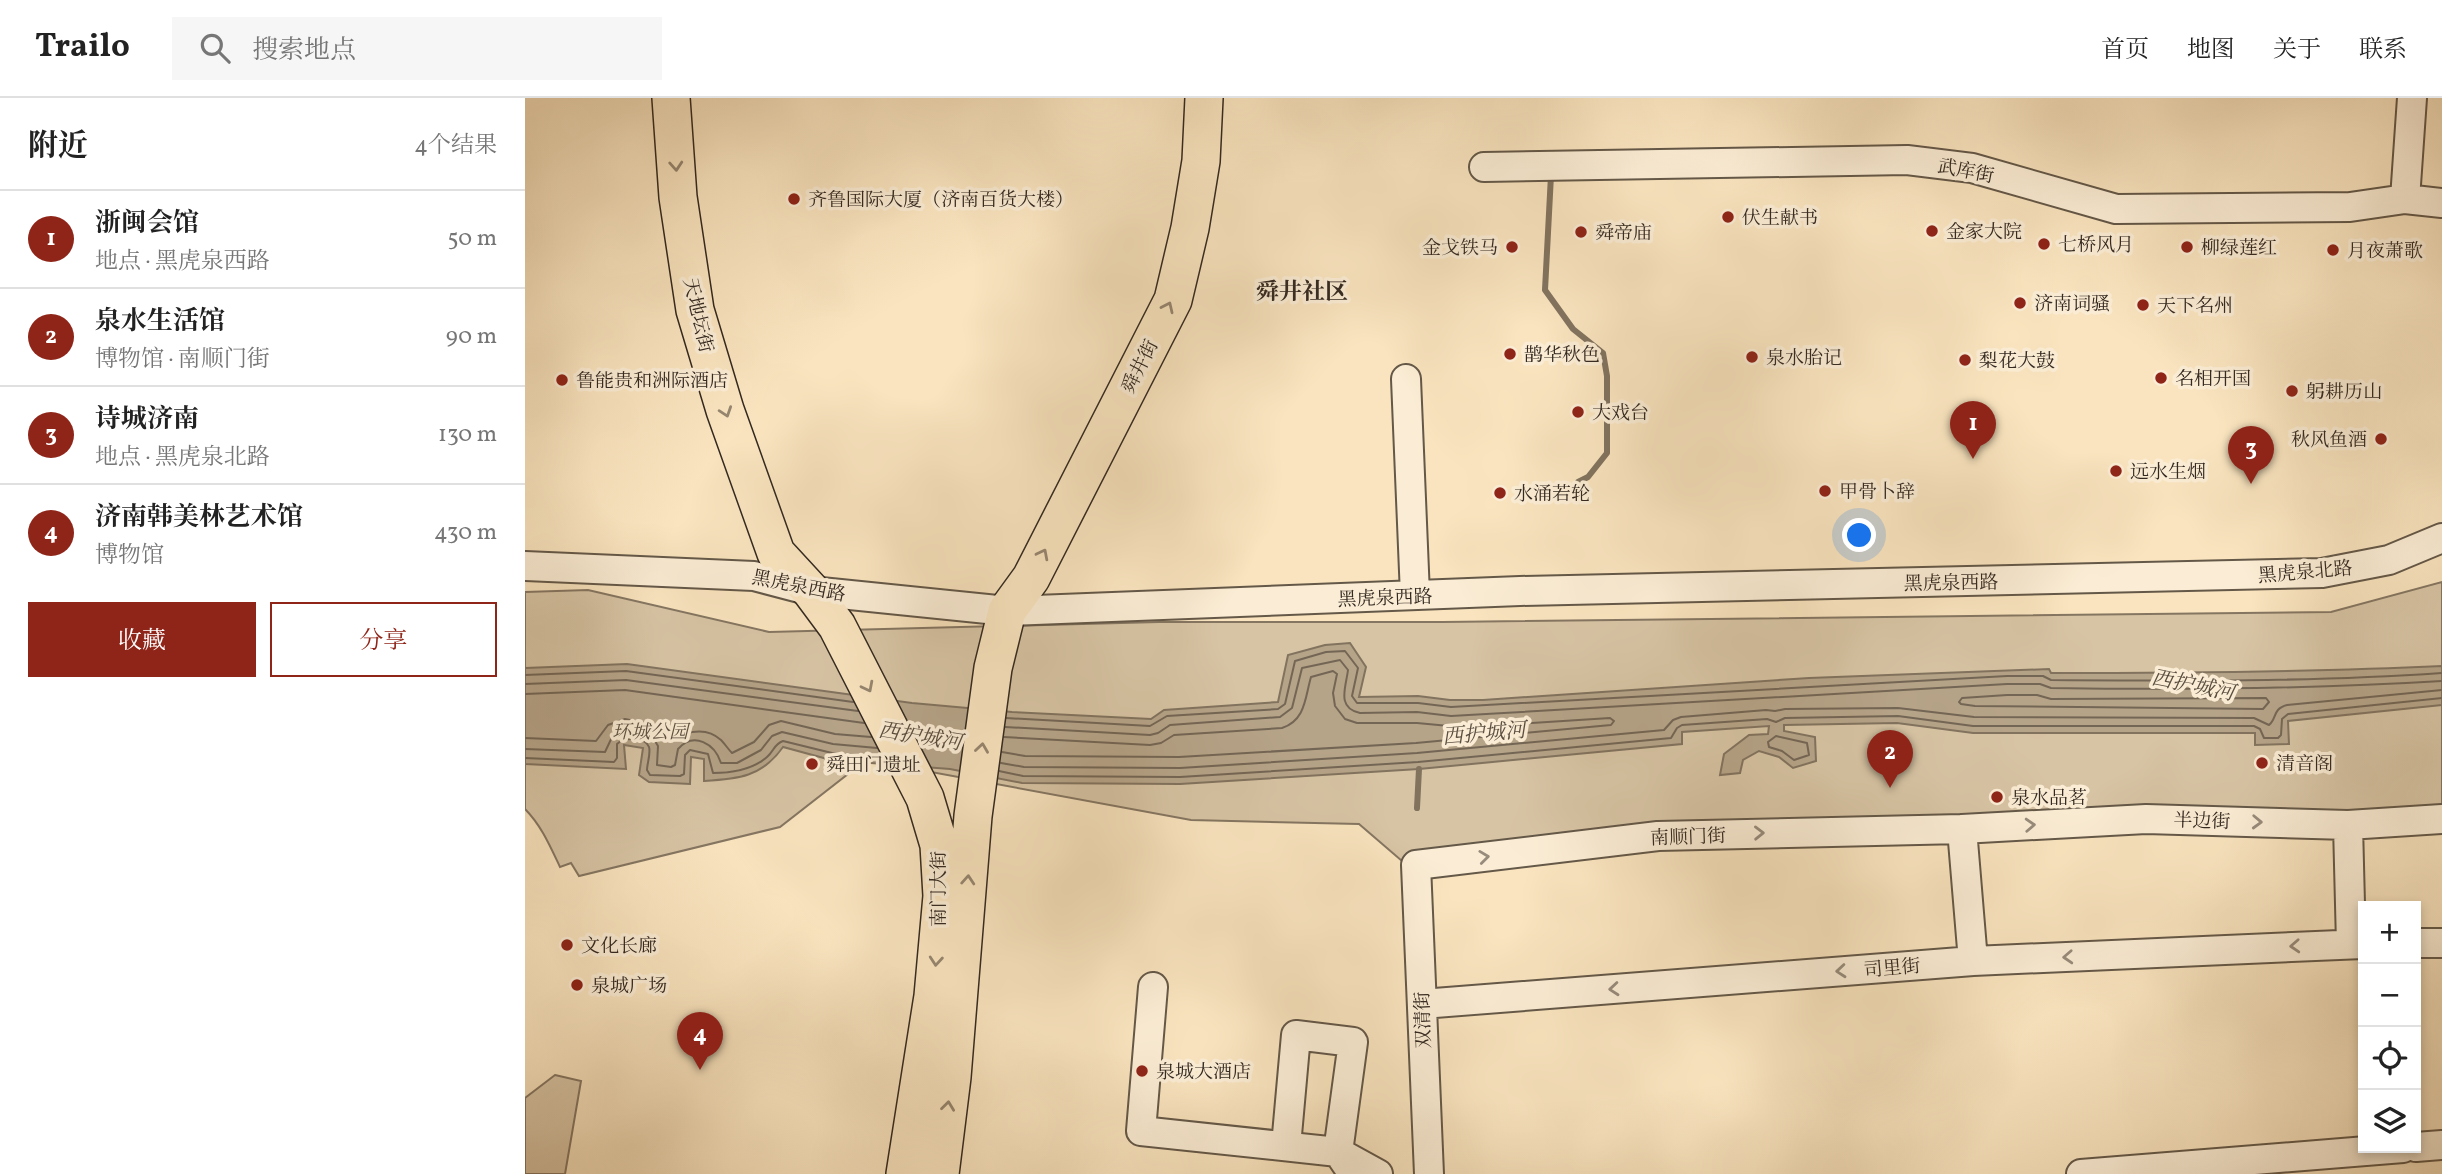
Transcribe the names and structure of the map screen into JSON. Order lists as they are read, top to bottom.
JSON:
{
  "streets": {
    "main road": ["天地坛街", "舜井街", "南门大街"],
    "street": [
      "武库街",
      "黑虎泉北路",
      "黑虎泉西路",
      "半边街",
      "南顺门街",
      "司里街",
      "双清街"
    ]
  },
  "crossings": [
    ["天地坛街", "黑虎泉西路"],
    ["天地坛街", "南门大街"],
    ["舜井街", "黑虎泉西路"],
    ["舜井街", "南门大街"],
    ["黑虎泉北路", "黑虎泉西路"],
    ["黑虎泉西路", "南门大街"],
    ["半边街", "南顺门街"],
    ["南顺门街", "双清街"],
    ["司里街", "双清街"]
  ],
  "one_way": [
    "天地坛街",
    "舜井街",
    "半边街",
    "南顺门街",
    "司里街"
  ],
  "districts": ["舜井社区"],
  "water": ["西护城河"],
  "parks": ["环城公园"],
  "places": [
    "齐鲁国际大厦（济南百货大楼）",
    "伏生献书",
    "金家大院",
    "舜帝庙",
    "七桥风月",
    "金戈铁马",
    "柳绿莲红",
    "月夜萧歌",
    "济南词骚",
    "天下名州",
    "鹊华秋色",
    "泉水胎记",
    "梨花大鼓",
    "名相开国",
    "鲁能贵和洲际酒店",
    "躬耕历山",
    "大戏台",
    "秋风鱼酒",
    "远水生烟",
    "甲骨卜辞",
    "水涌若轮",
    "清音阁",
    "舜田门遗址",
    "泉水品茗",
    "文化长廊",
    "泉城广场",
    "泉城大酒店"
  ],
  "page": {
    "header": "Trailo",
    "search": "搜索地点",
    "nav": [
      "首页",
      "地图",
      "关于",
      "联系"
    ],
    "heading": ["附近", "4个结果"],
    "list": [
      {
        "mark": "1",
        "name": "浙闽会馆",
        "note": "地点 · 黑虎泉西路",
        "value": "50 m"
      },
      {
        "mark": "2",
        "name": "泉水生活馆",
        "note": "博物馆 · 南顺门街",
        "value": "90 m"
      },
      {
        "mark": "3",
        "name": "诗城济南",
        "note": "地点 · 黑虎泉北路",
        "value": "130 m"
      },
      {
        "mark": "4",
        "name": "济南韩美林艺术馆",
        "note": "博物馆",
        "value": "430 m"
      }
    ],
    "pins": [
      "1",
      "3",
      "2",
      "4"
    ],
    "buttons": ["收藏", "分享"],
    "map_buttons": ["+", "−"]
  }
}
